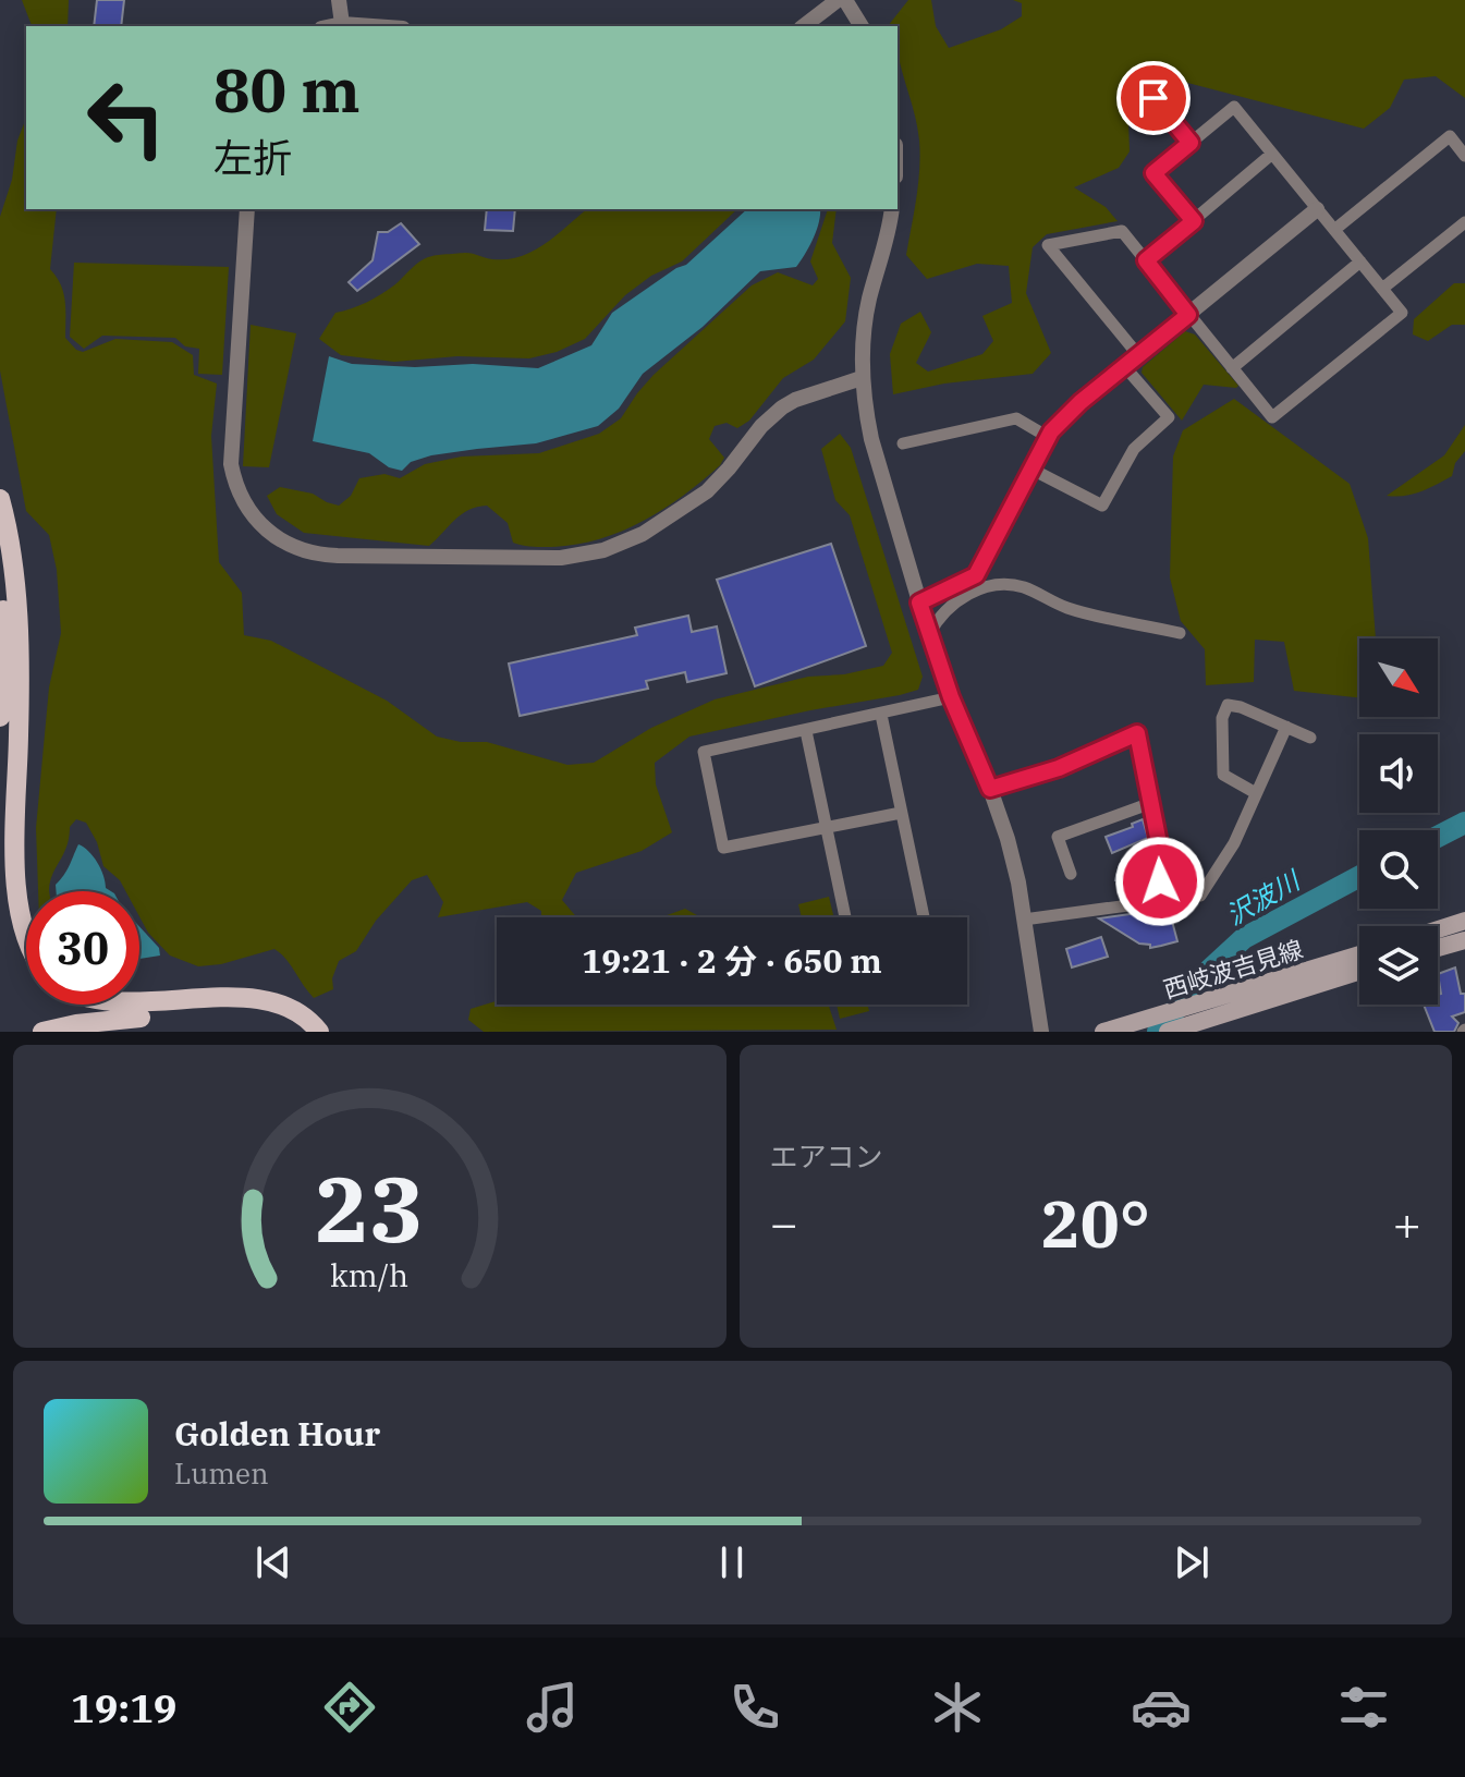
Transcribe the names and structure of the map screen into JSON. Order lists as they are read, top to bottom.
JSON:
{
  "streets": {
    "main road": ["西岐波吉見線"]
  },
  "water": ["沢波川"],
  "north": "bottom right",
  "page": {
    "turn": ["80 m", "左折"],
    "limit": "30",
    "trip": "19:21 · 2 分 · 650 m",
    "tile": "エアコン",
    "heat": ["−", "20°", "+"],
    "song": ["Golden Hour", "Lumen"],
    "tabs": "19:19",
    "gauge": ["23", "km/h"]
  }
}
